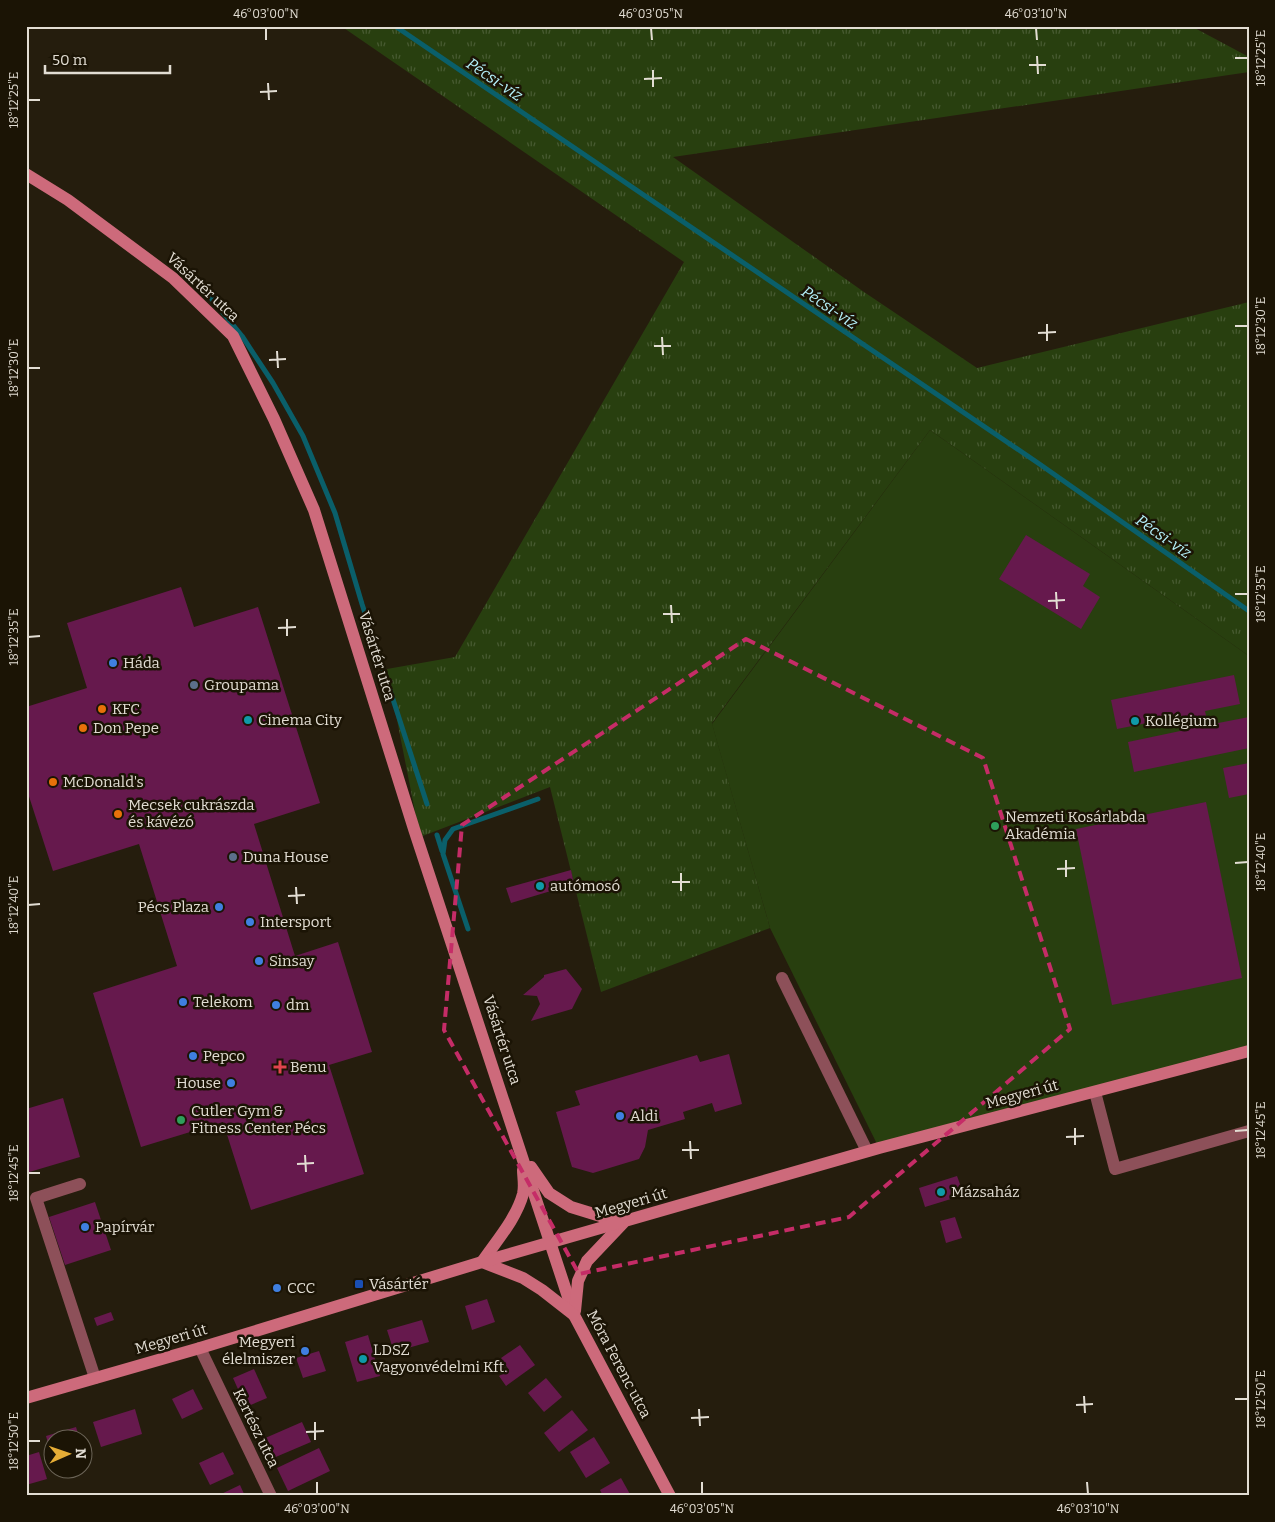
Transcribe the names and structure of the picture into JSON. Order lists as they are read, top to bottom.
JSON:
{
  "streets": {
    "street": [
      "Vásártér utca",
      "Megyeri út",
      "Móra Ferenc utca",
      "Kertész utca"
    ]
  },
  "crossings": [
    ["Vásártér utca", "Megyeri út"],
    ["Vásártér utca", "Móra Ferenc utca"],
    ["Megyeri út", "Móra Ferenc utca"],
    ["Megyeri út", "Kertész utca"]
  ],
  "water": ["Pécsi-víz"],
  "places": {
    "other": [
      "Háda",
      "Groupama",
      "KFC",
      "Cinema City",
      "Kollégium",
      "Don Pepe",
      "McDonald's",
      "Mecsek cukrászda és kávézó",
      "Nemzeti Kosárlabda Akadémia",
      "Duna House",
      "autómosó",
      "Pécs Plaza",
      "Intersport",
      "Sinsay",
      "Telekom",
      "dm",
      "Pepco",
      "House",
      "Aldi",
      "Cutler Gym & Fitness Center Pécs",
      "Mázsaház",
      "Papírvár",
      "CCC",
      "Megyeri élelmiszer",
      "LDSZ Vagyonvédelmi Kft."
    ],
    "health": ["Benu"],
    "transit": ["Vásártér"]
  },
  "scale_bar": "50 m",
  "north": "right",
  "coordinates": [
    "46°03'00\"N",
    "46°03'05\"N",
    "46°03'10\"N",
    "18°12'25\"E",
    "18°12'30\"E",
    "18°12'35\"E",
    "18°12'40\"E",
    "18°12'45\"E",
    "18°12'50\"E"
  ]
}
